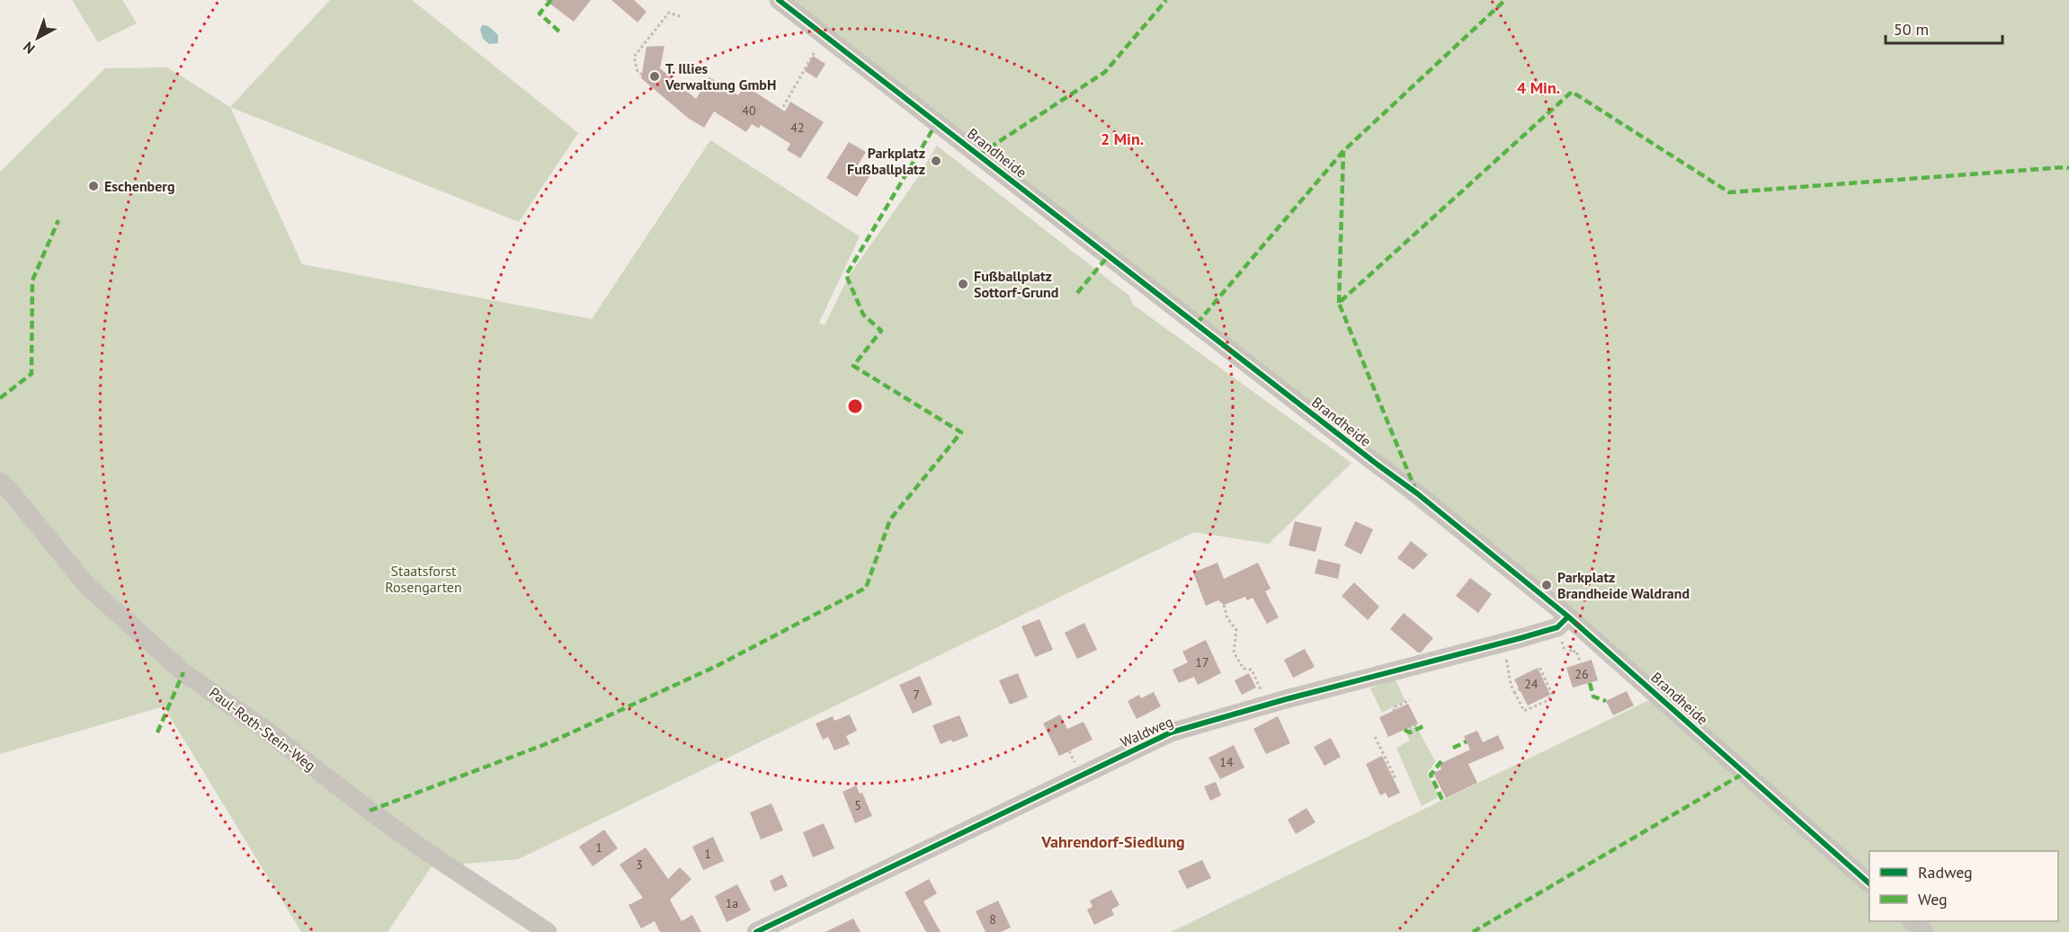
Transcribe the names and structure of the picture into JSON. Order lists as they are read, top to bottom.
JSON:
{
  "streets": {
    "street": ["Brandheide", "Paul-Roth-Stein-Weg", "Waldweg"]
  },
  "crossings": [
    ["Brandheide", "Waldweg"]
  ],
  "districts": ["Vahrendorf-Siedlung"],
  "parks": ["Staatsforst Rosengarten"],
  "places": [
    "T. Illies Verwaltung GmbH",
    "Parkplatz Fußballplatz",
    "Eschenberg",
    "Fußballplatz Sottorf-Grund",
    "Parkplatz Brandheide Waldrand"
  ],
  "house_numbers": [
    "40",
    "42",
    "17",
    "26",
    "24",
    "7",
    "14",
    "5",
    "1",
    "1",
    "3",
    "1a",
    "8"
  ],
  "legend": ["Radweg", "Weg"],
  "scale_bar": "50 m",
  "north": "bottom left",
  "rings": ["4 Min.", "2 Min."]
}
